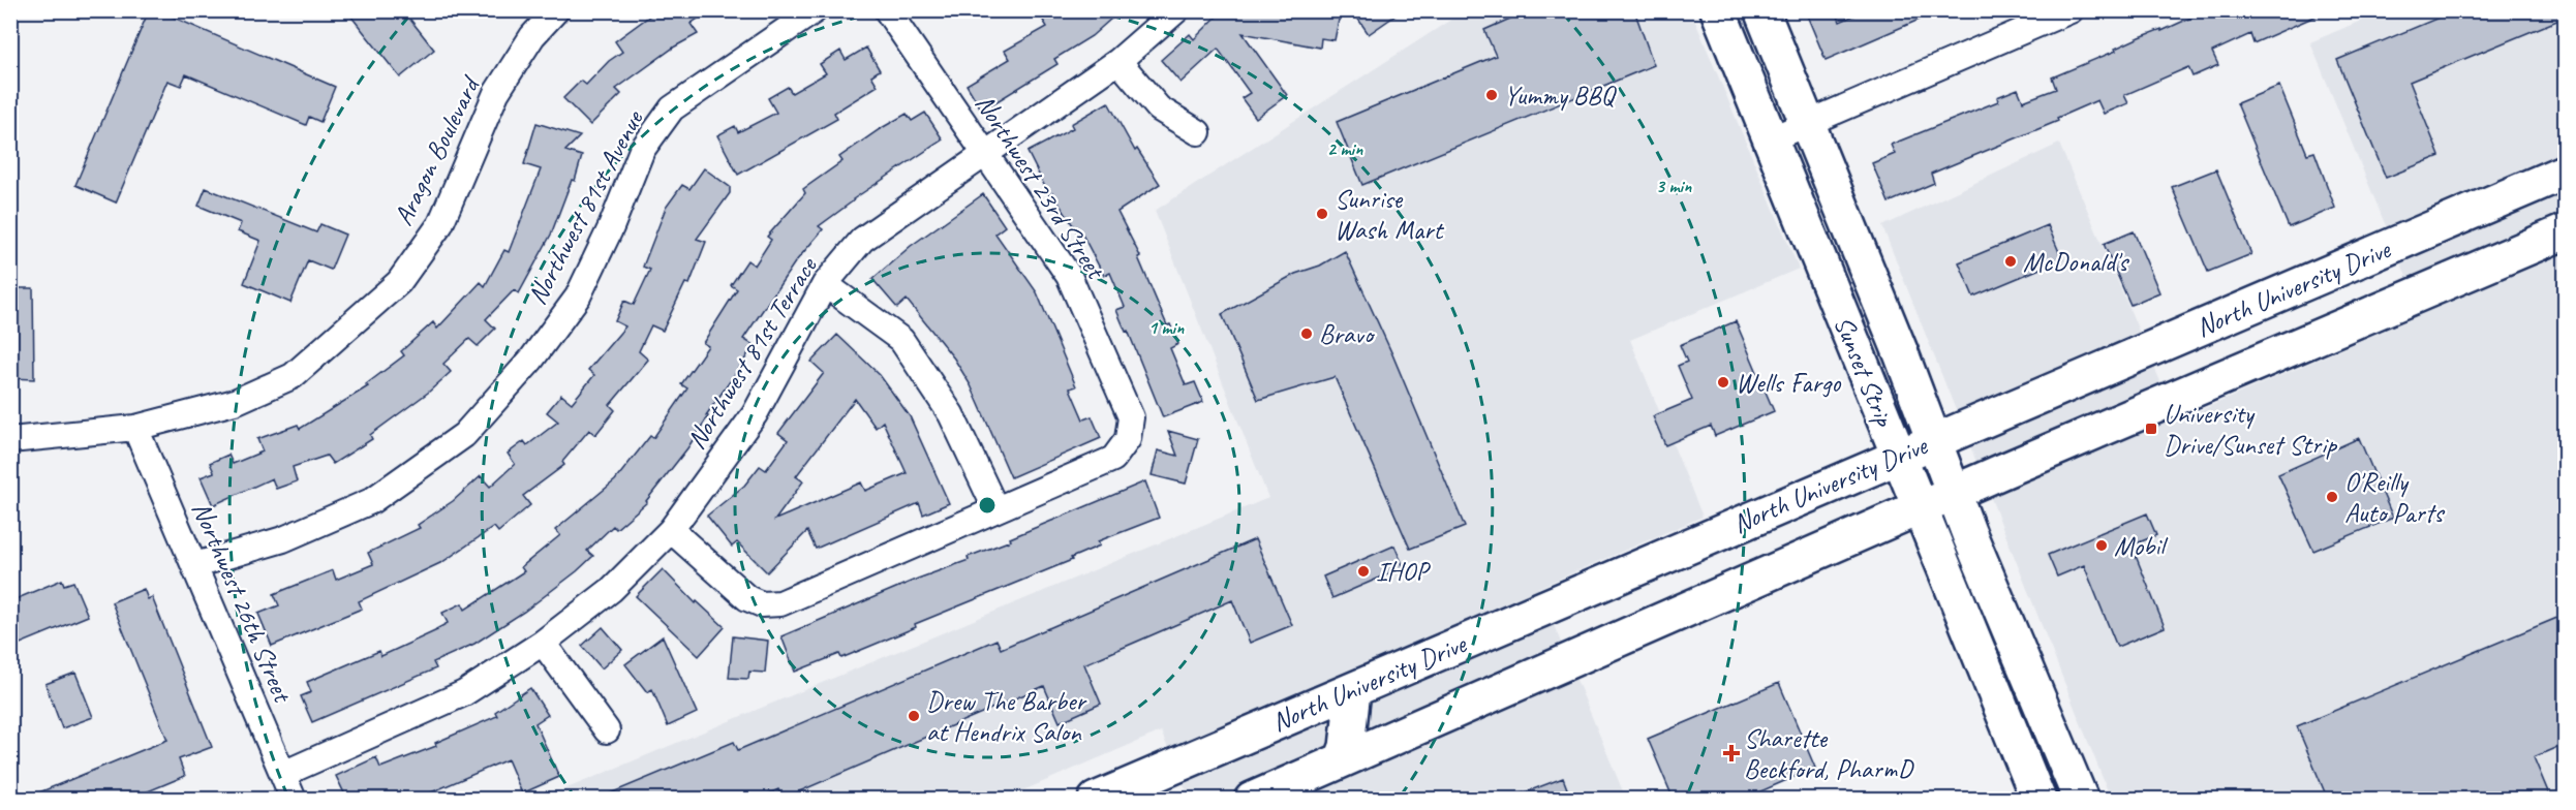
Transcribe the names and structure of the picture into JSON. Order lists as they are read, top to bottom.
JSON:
{
  "streets": {
    "main road": ["North University Drive", "Sunset Strip"],
    "street": [
      "Aragon Boulevard",
      "Northwest 23rd Street",
      "Northwest 81st Avenue",
      "Northwest 81st Terrace",
      "Northwest 26th Street"
    ]
  },
  "crossings": [
    ["Aragon Boulevard", "Northwest 26th Street"],
    ["Northwest 23rd Street", "Northwest 81st Terrace"],
    ["Northwest 81st Avenue", "Northwest 26th Street"],
    ["North University Drive", "Sunset Strip"],
    ["Northwest 81st Terrace", "Northwest 26th Street"]
  ],
  "places": {
    "other": [
      "Yummy BBQ",
      "Sunrise Wash Mart",
      "McDonald's",
      "Bravo",
      "Wells Fargo",
      "O'Reilly Auto Parts",
      "Mobil",
      "IHOP",
      "Drew The Barber at Hendrix Salon"
    ],
    "transit": ["University Drive/Sunset Strip"],
    "health": ["Sharette Beckford, PharmD"]
  },
  "rings": ["2 min", "3 min", "1 min"]
}
